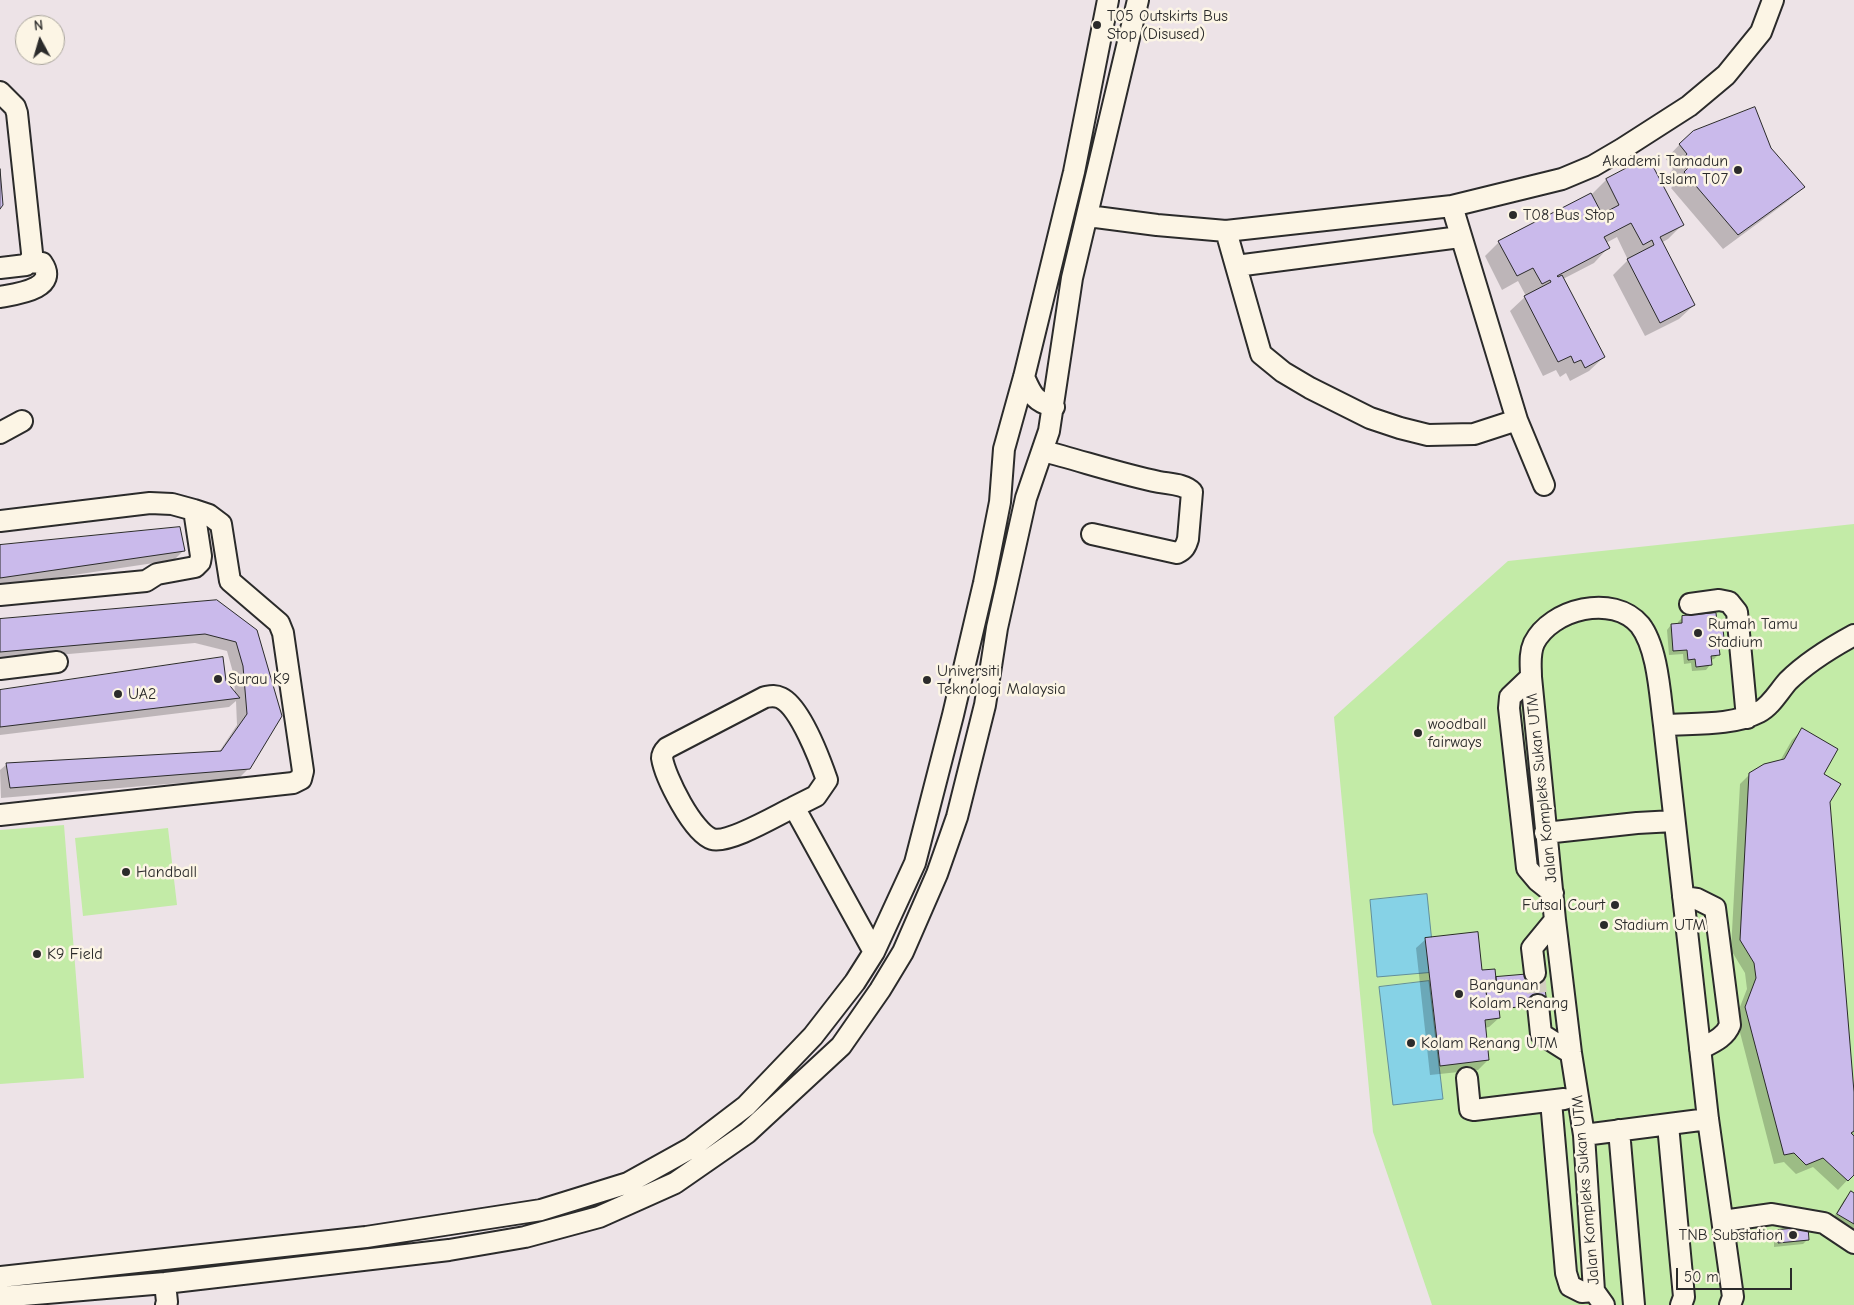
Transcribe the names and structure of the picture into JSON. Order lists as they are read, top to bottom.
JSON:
{
  "streets": {
    "street": ["Jalan Kompleks Sukan UTM"]
  },
  "places": [
    "T05 Outskirts Bus Stop (Disused)",
    "Akademi Tamadun Islam T07",
    "T08 Bus Stop",
    "Rumah Tamu Stadium",
    "Surau K9",
    "Universiti Teknologi Malaysia",
    "UA2",
    "woodball fairways",
    "Handball",
    "Futsal Court",
    "Stadium UTM",
    "K9 Field",
    "Bangunan Kolam Renang",
    "Kolam Renang UTM",
    "TNB Substation"
  ],
  "scale_bar": "50 m",
  "north": "top"
}
